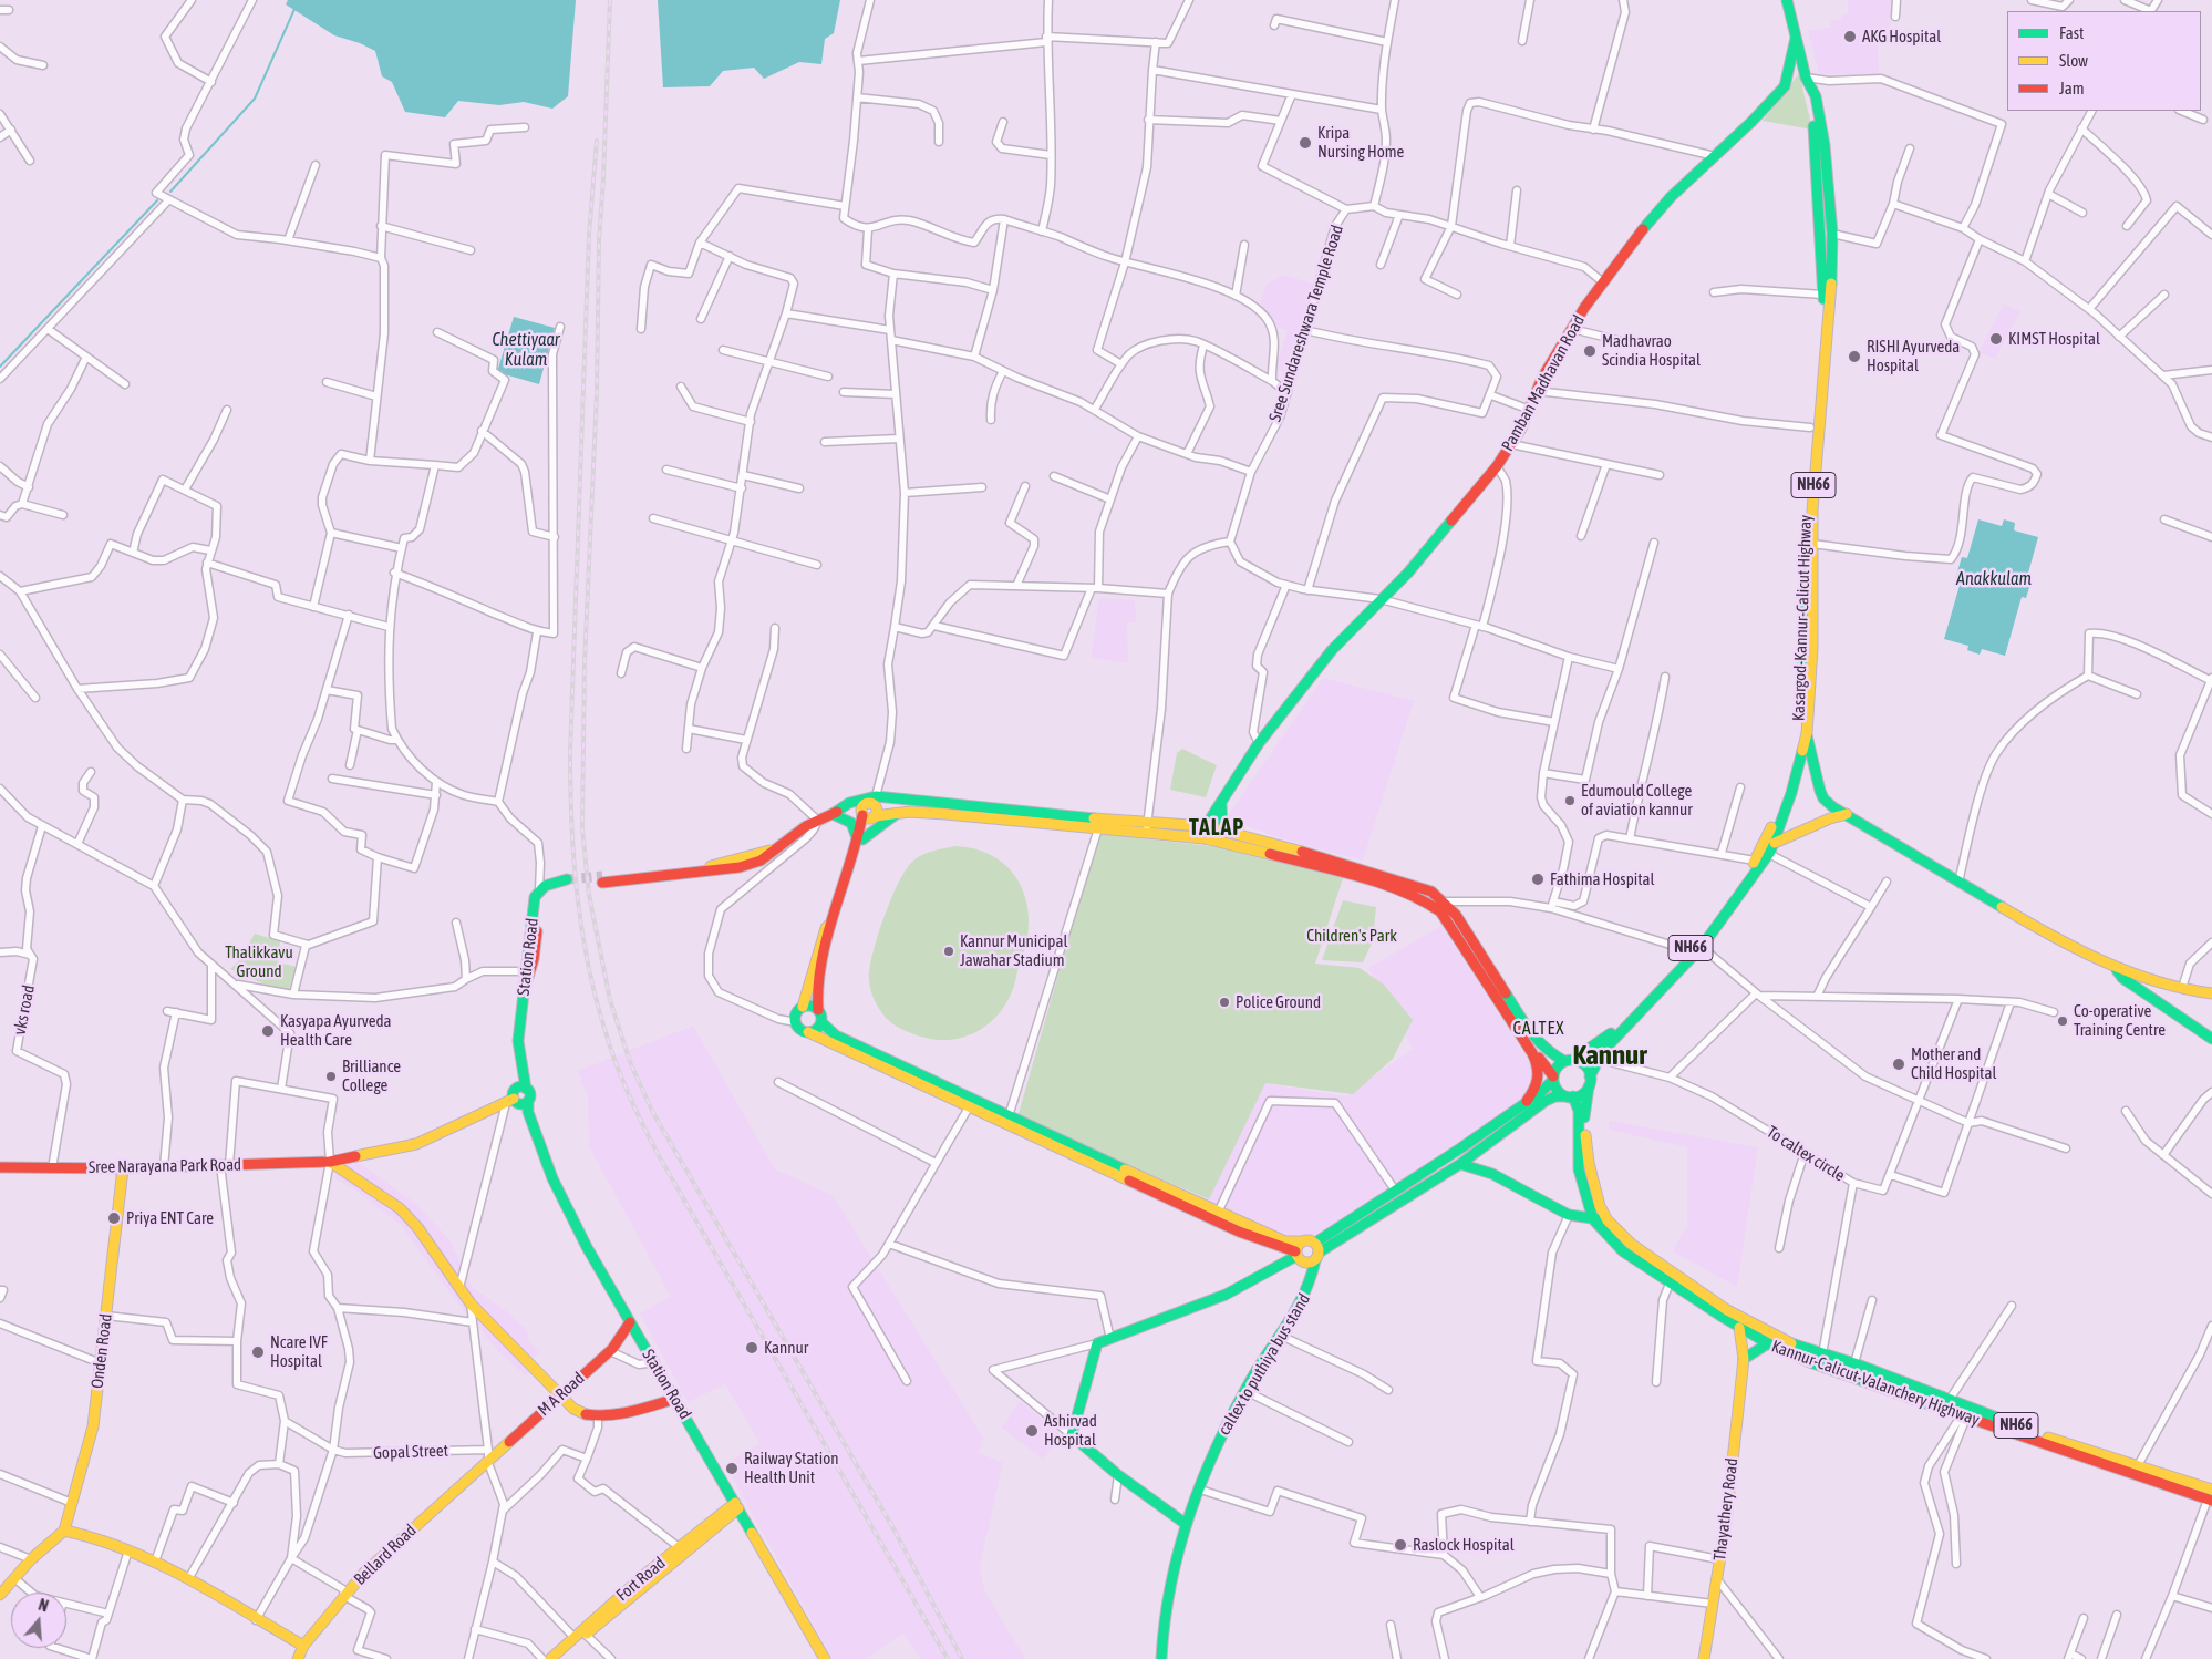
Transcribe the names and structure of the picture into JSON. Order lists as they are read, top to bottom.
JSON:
{
  "streets": {
    "main road": [
      "Pamban Madhavan Road",
      "NH66",
      "Kasargod-Kannur-Calicut Highway",
      "Station Road",
      "Sree Narayana Park Road",
      "Onden Road",
      "caltex to puthiya bus stand",
      "Kannur-Calicut-Valanchery Highway",
      "M A Road",
      "Thayathery Road",
      "Bellard Road",
      "Fort Road"
    ],
    "street": [
      "Sree Sundareshwara Temple Road",
      "vks road",
      "To caltex circle",
      "Gopal Street"
    ]
  },
  "crossings": [
    ["Pamban Madhavan Road", "Kasargod-Kannur-Calicut Highway"],
    ["NH66", "Kasargod-Kannur-Calicut Highway"],
    ["NH66", "Kannur-Calicut-Valanchery Highway"],
    ["Kasargod-Kannur-Calicut Highway", "Kannur-Calicut-Valanchery Highway"],
    ["Station Road", "Sree Narayana Park Road"],
    ["Station Road", "M A Road"],
    ["Station Road", "Fort Road"],
    ["vks road", "Sree Narayana Park Road"],
    ["To caltex circle", "Kannur-Calicut-Valanchery Highway"],
    ["Sree Narayana Park Road", "Onden Road"],
    ["Kannur-Calicut-Valanchery Highway", "Thayathery Road"],
    ["M A Road", "Bellard Road"]
  ],
  "districts": ["TALAP", "CALTEX", "Kannur"],
  "water": ["Chettiyaar Kulam", "Anakkulam"],
  "parks": ["Children's Park", "Thalikkavu Ground"],
  "places": [
    "AKG Hospital",
    "Kripa Nursing Home",
    "KIMST Hospital",
    "Madhavrao Scindia Hospital",
    "RISHI Ayurveda Hospital",
    "Edumould College of aviation kannur",
    "Fathima Hospital",
    "Kannur Municipal Jawahar Stadium",
    "Police Ground",
    "Co-operative Training Centre",
    "Kasyapa Ayurveda Health Care",
    "Mother and Child Hospital",
    "Brilliance College",
    "Priya ENT Care",
    "Kannur",
    "Ncare IVF Hospital",
    "Ashirvad Hospital",
    "Railway Station Health Unit",
    "Raslock Hospital"
  ],
  "legend": ["Fast", "Slow", "Jam"],
  "north": "top"
}
